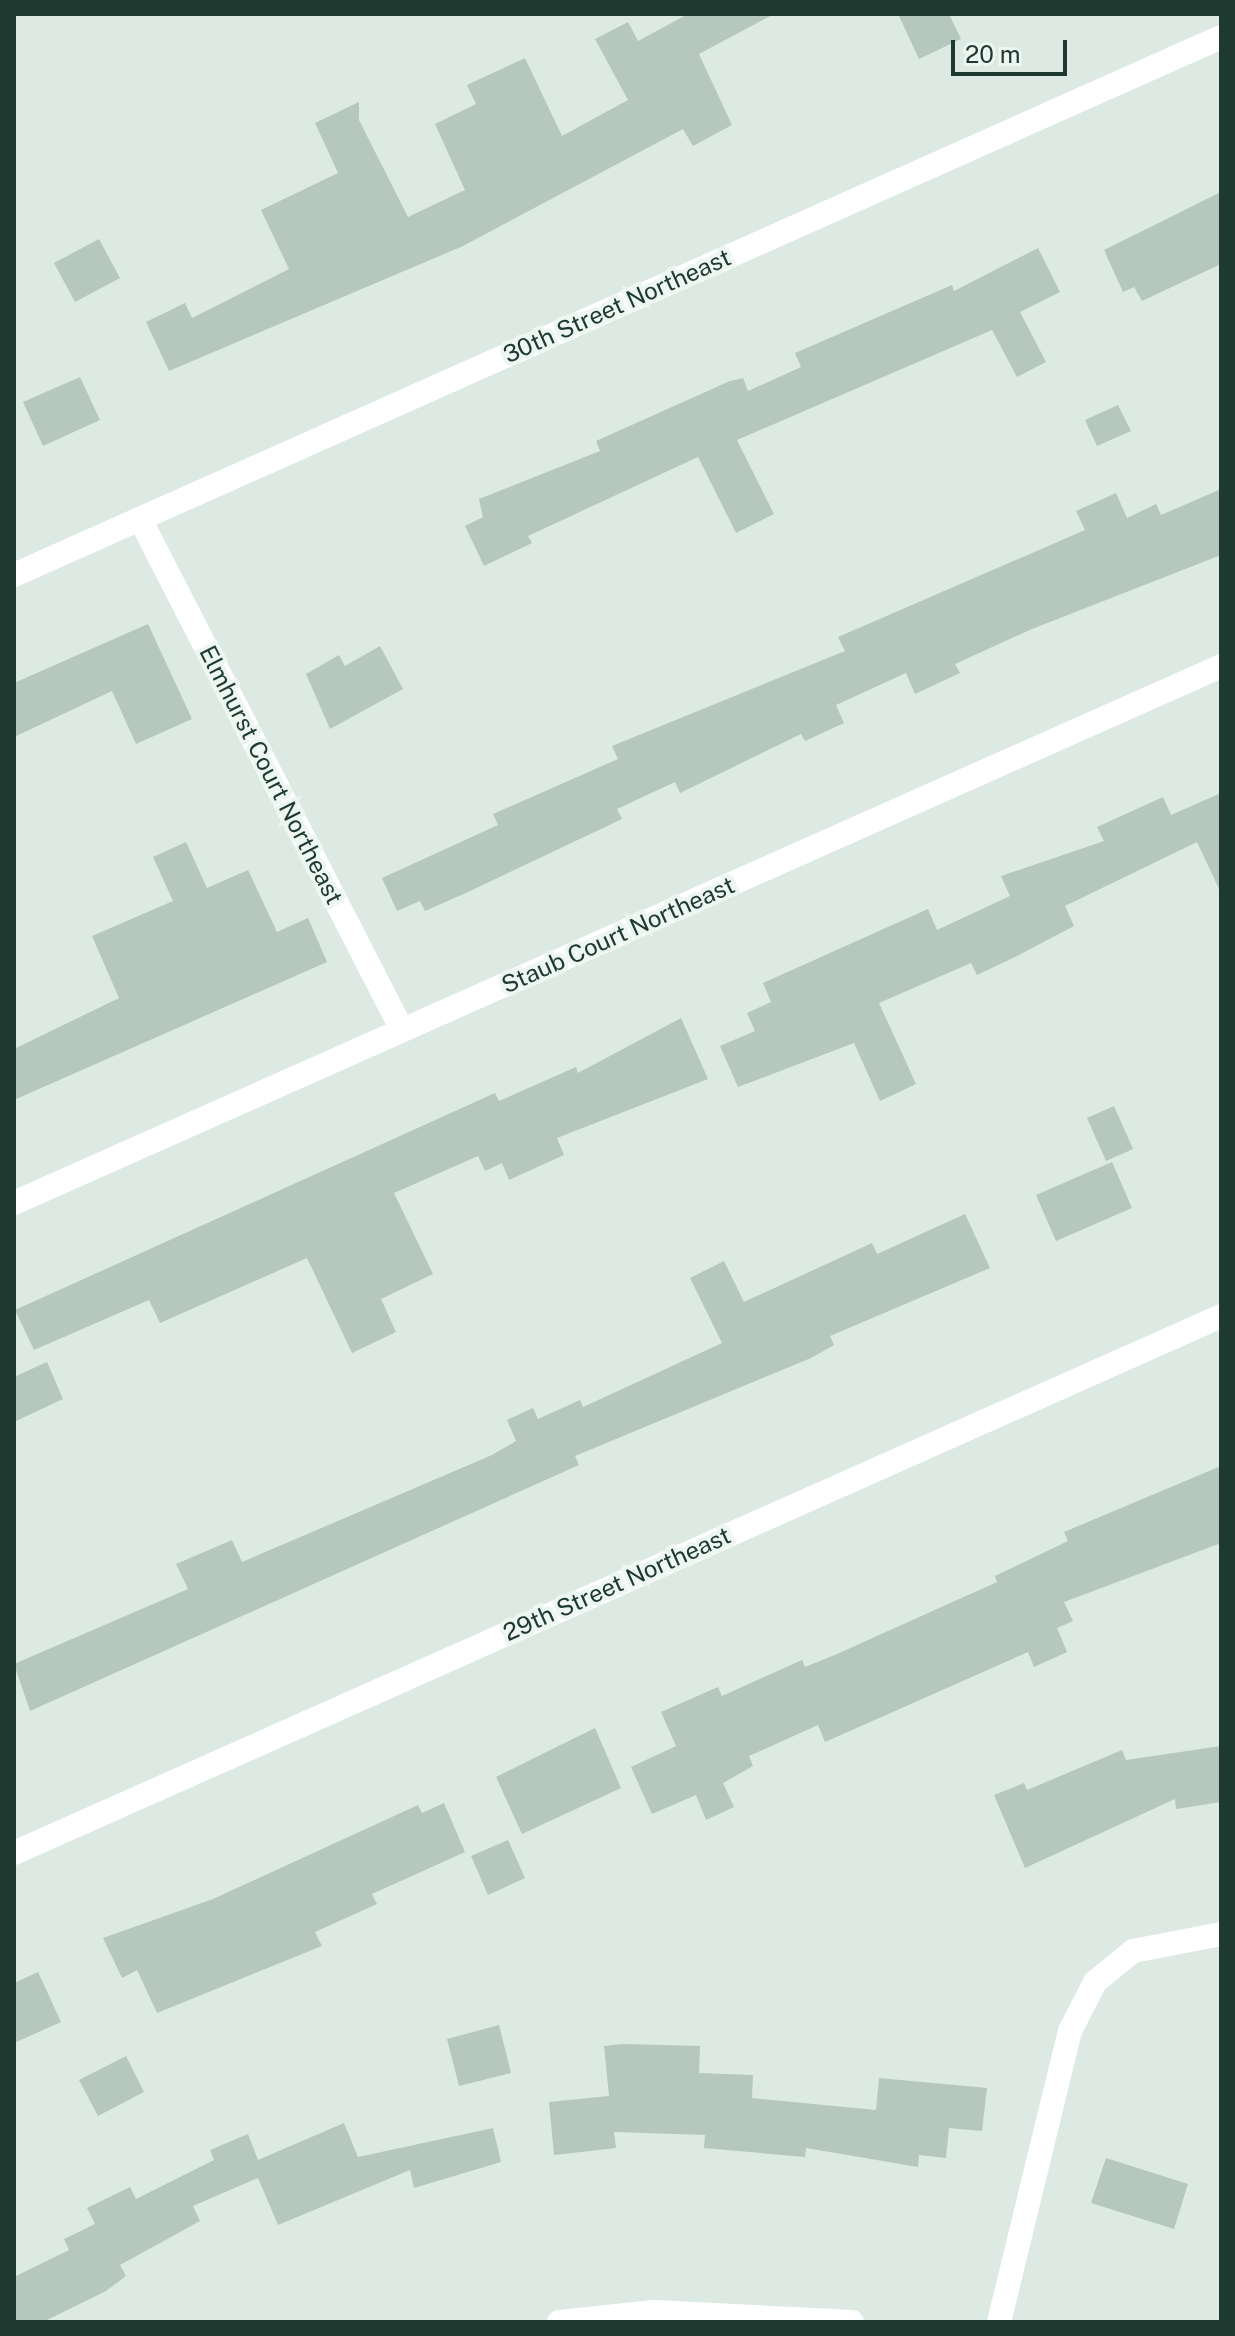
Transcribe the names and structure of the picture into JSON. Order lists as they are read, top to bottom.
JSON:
{
  "streets": {
    "street": [
      "30th Street Northeast",
      "Elmhurst Court Northeast",
      "Staub Court Northeast",
      "29th Street Northeast"
    ]
  },
  "crossings": [
    ["30th Street Northeast", "Elmhurst Court Northeast"],
    ["Elmhurst Court Northeast", "Staub Court Northeast"]
  ],
  "scale_bar": "20 m"
}
